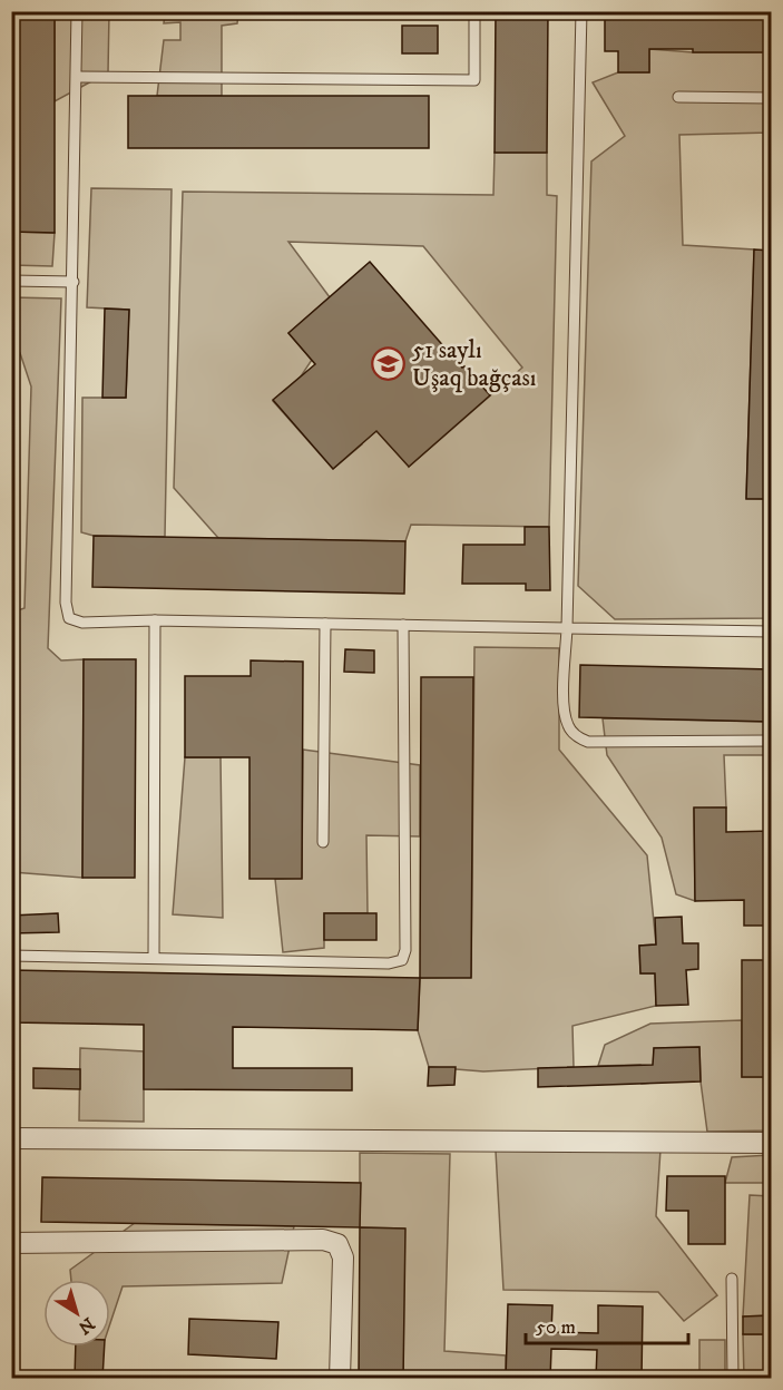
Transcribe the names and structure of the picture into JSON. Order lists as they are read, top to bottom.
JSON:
{
  "places": {
    "school or university": ["51 saylı Uşaq bağçası"]
  },
  "scale_bar": "50 m",
  "north": "bottom right"
}
